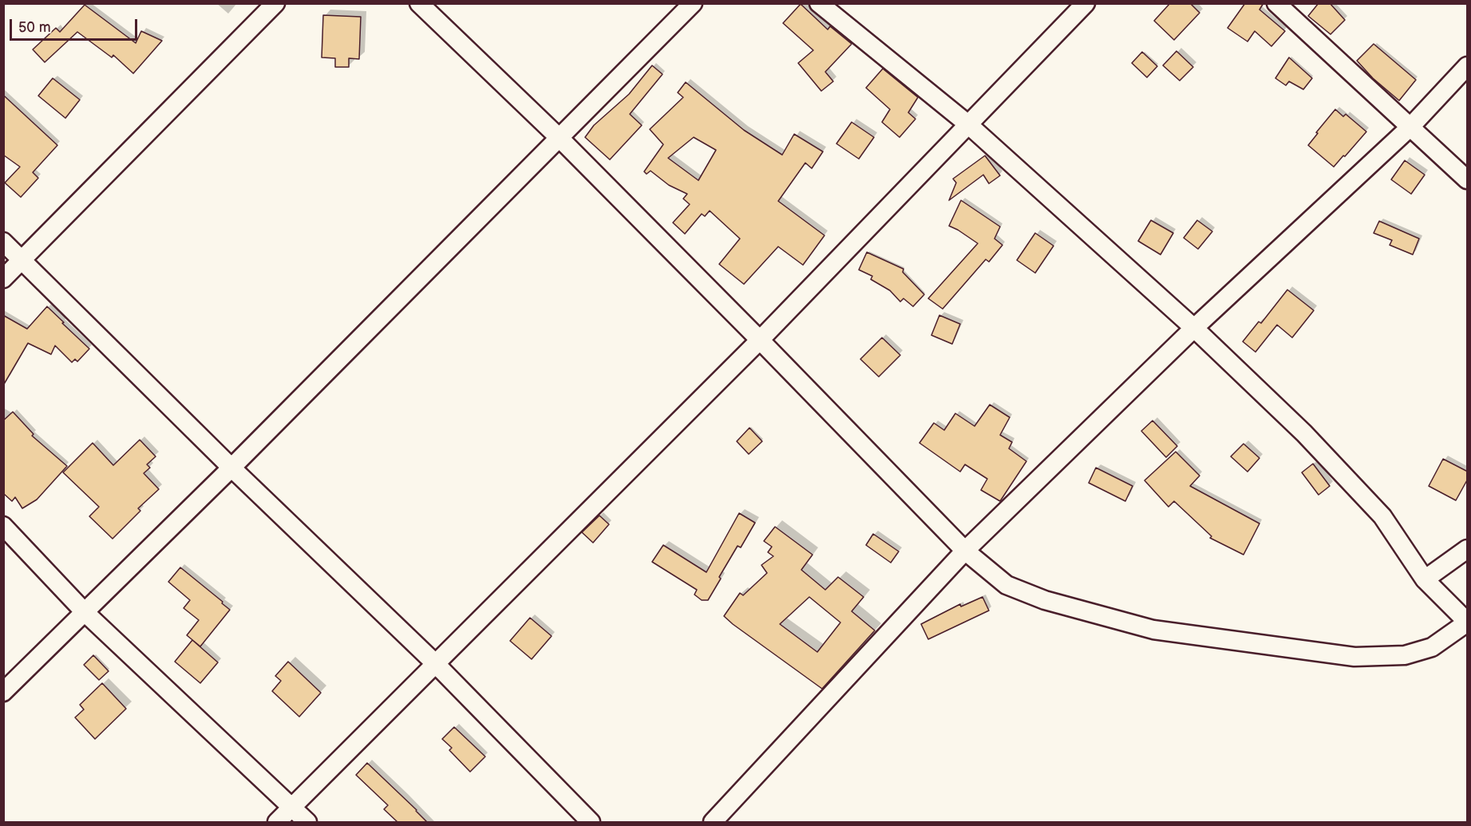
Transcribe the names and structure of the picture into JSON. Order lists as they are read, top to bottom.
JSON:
{
  "scale_bar": "50 m"
}
